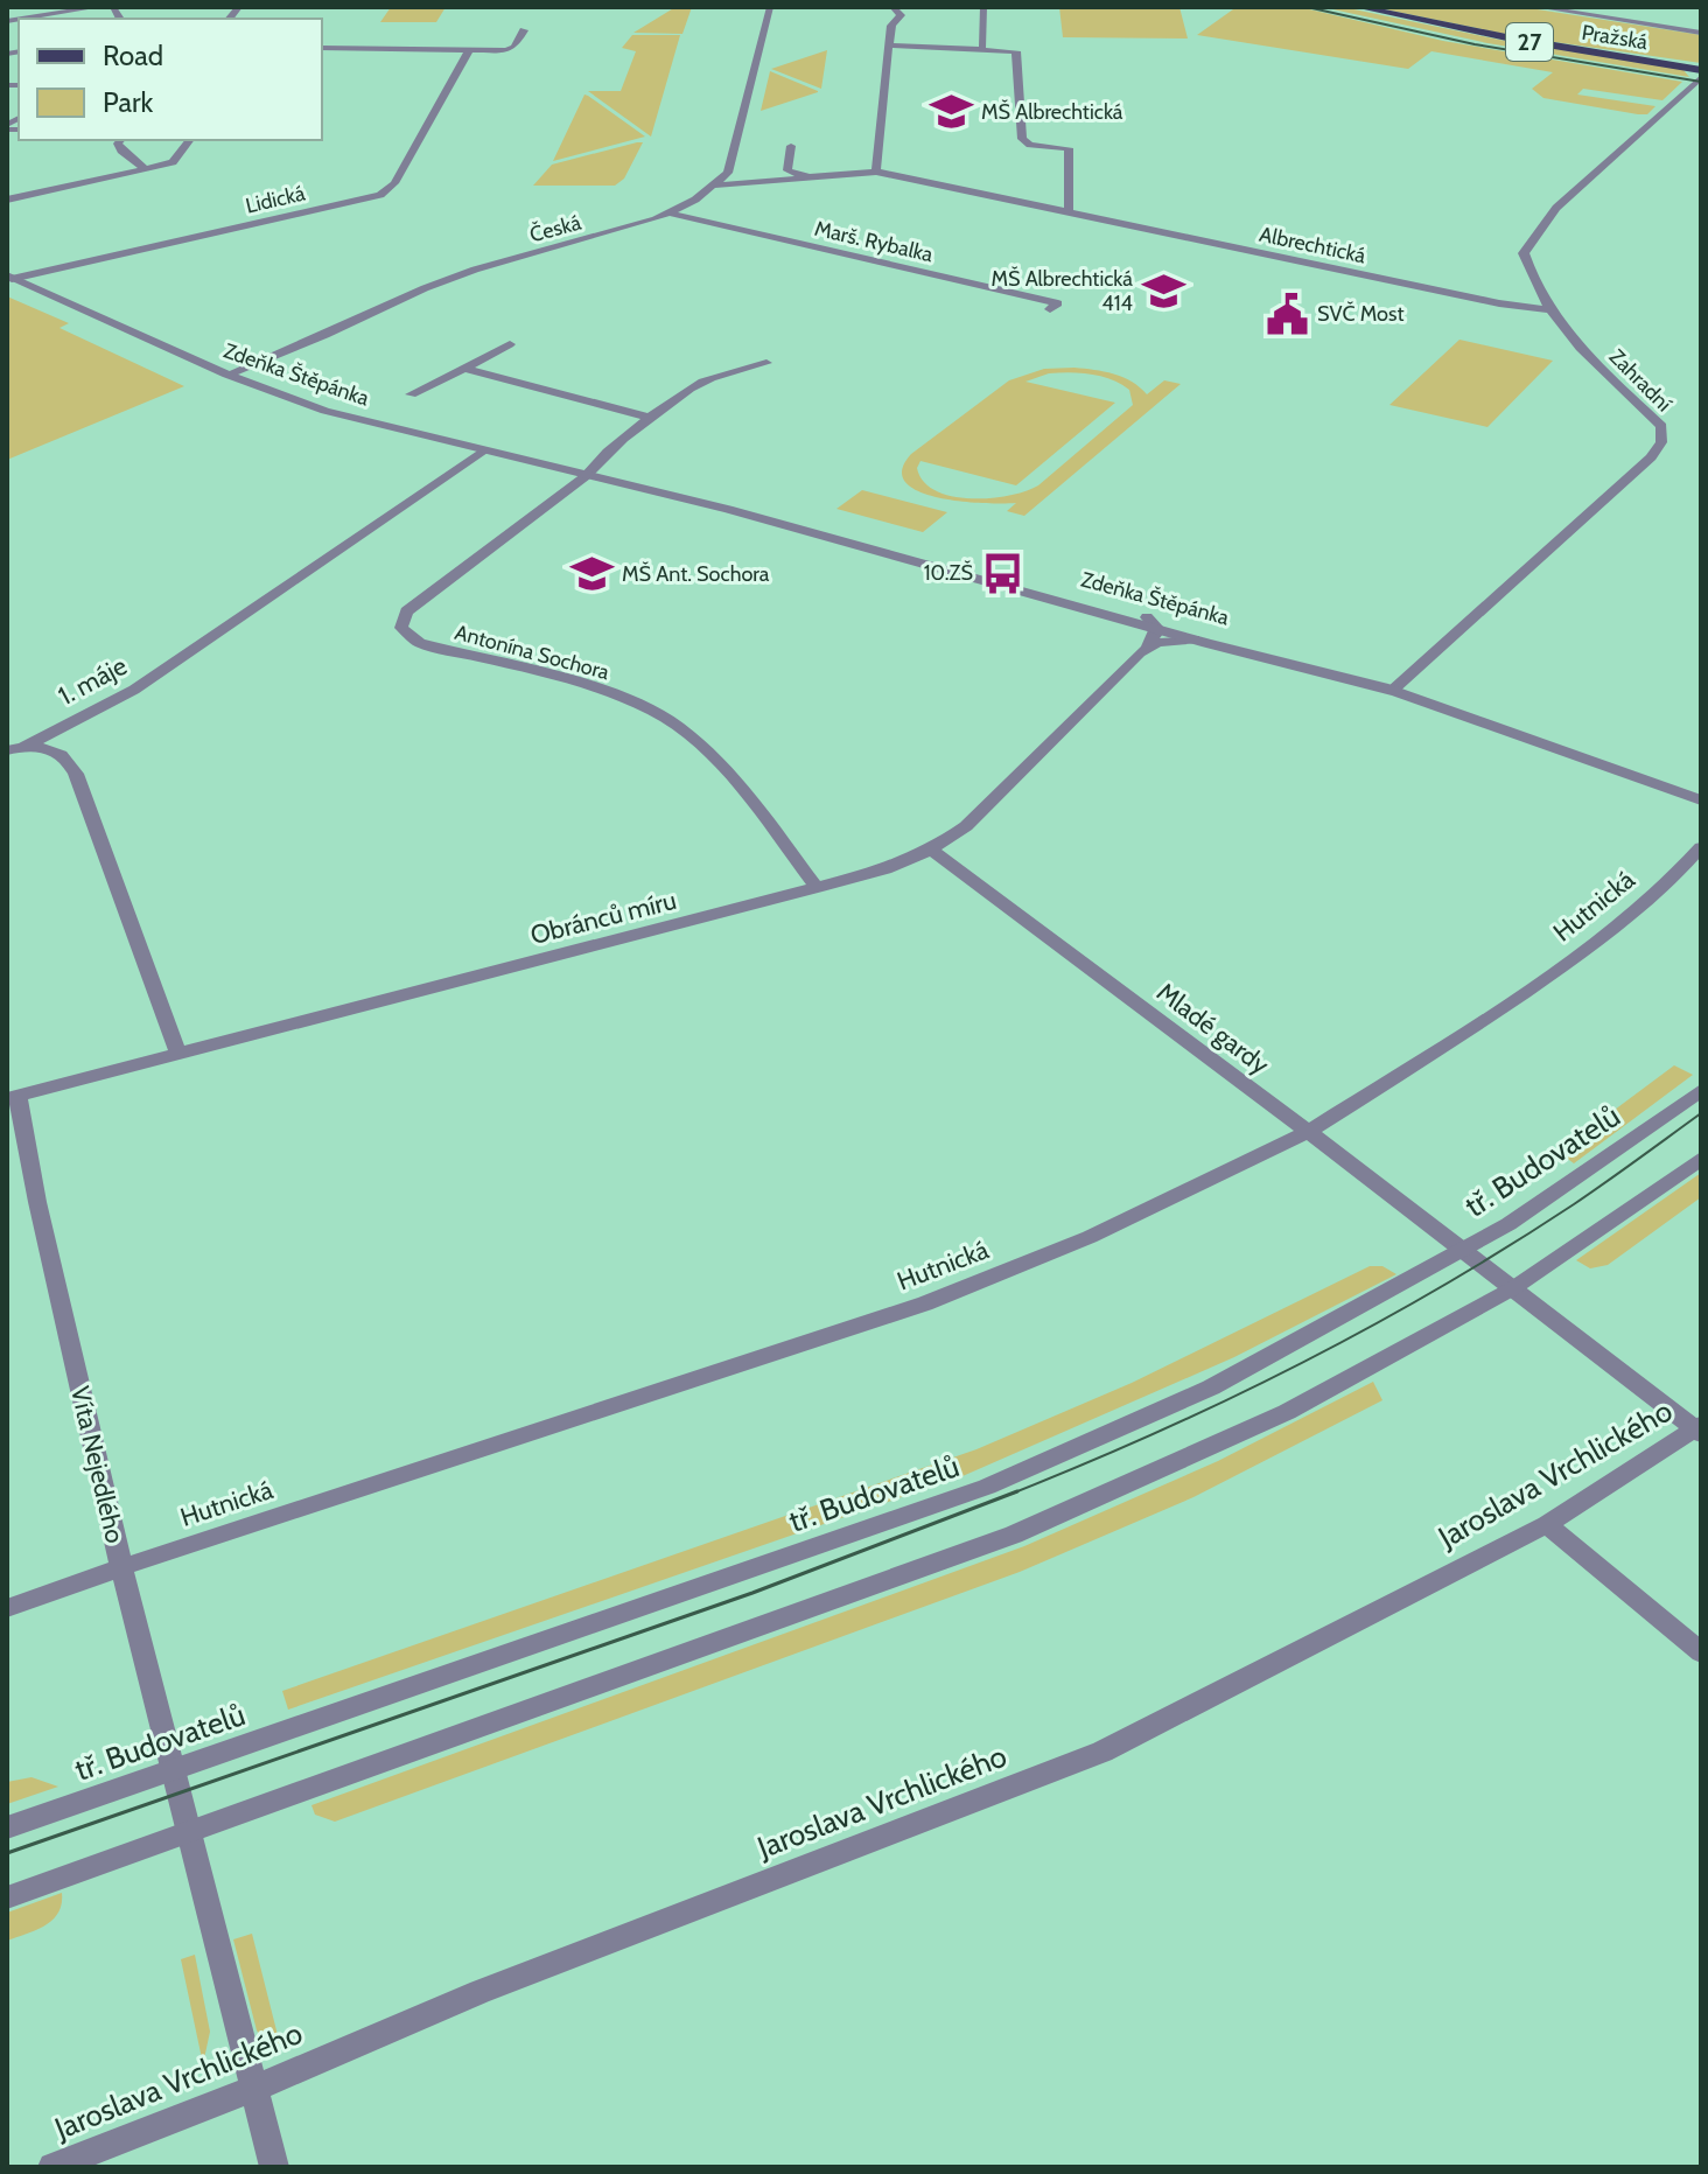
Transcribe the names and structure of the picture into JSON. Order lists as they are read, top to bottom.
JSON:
{
  "streets": {
    "main road": ["Pražská", "27"],
    "street": [
      "Lidická",
      "Česká",
      "Marš. Rybalka",
      "Albrechtická",
      "Zdeňka Štěpánka",
      "Zahradní",
      "Antonína Sochora",
      "1. máje",
      "Hutnická",
      "Obránců míru",
      "Mladé gardy",
      "tř. Budovatelů",
      "Víta Nejedlého",
      "Jaroslava Vrchlického"
    ]
  },
  "crossings": [
    ["Lidická", "Zdeňka Štěpánka"],
    ["Česká", "Marš. Rybalka"],
    ["Česká", "Albrechtická"],
    ["Česká", "Zdeňka Štěpánka"],
    ["Albrechtická", "Zahradní"],
    ["Zdeňka Štěpánka", "Zahradní"],
    ["Zdeňka Štěpánka", "Antonína Sochora"],
    ["Zdeňka Štěpánka", "1. máje"],
    ["Zdeňka Štěpánka", "Obránců míru"],
    ["Antonína Sochora", "Obránců míru"],
    ["1. máje", "Obránců míru"],
    ["Hutnická", "Mladé gardy"],
    ["Hutnická", "Víta Nejedlého"],
    ["Obránců míru", "Mladé gardy"],
    ["Obránců míru", "Víta Nejedlého"],
    ["Mladé gardy", "tř. Budovatelů"],
    ["Mladé gardy", "Jaroslava Vrchlického"],
    ["tř. Budovatelů", "Víta Nejedlého"],
    ["Víta Nejedlého", "Jaroslava Vrchlického"]
  ],
  "places": {
    "school or university": ["MŠ Albrechtická", "MŠ Albrechtická 414", "MŠ Ant. Sochora"],
    "public building": ["SVČ Most"],
    "bus stop": ["10.ZŠ"]
  },
  "legend": ["Road", "Park"]
}
